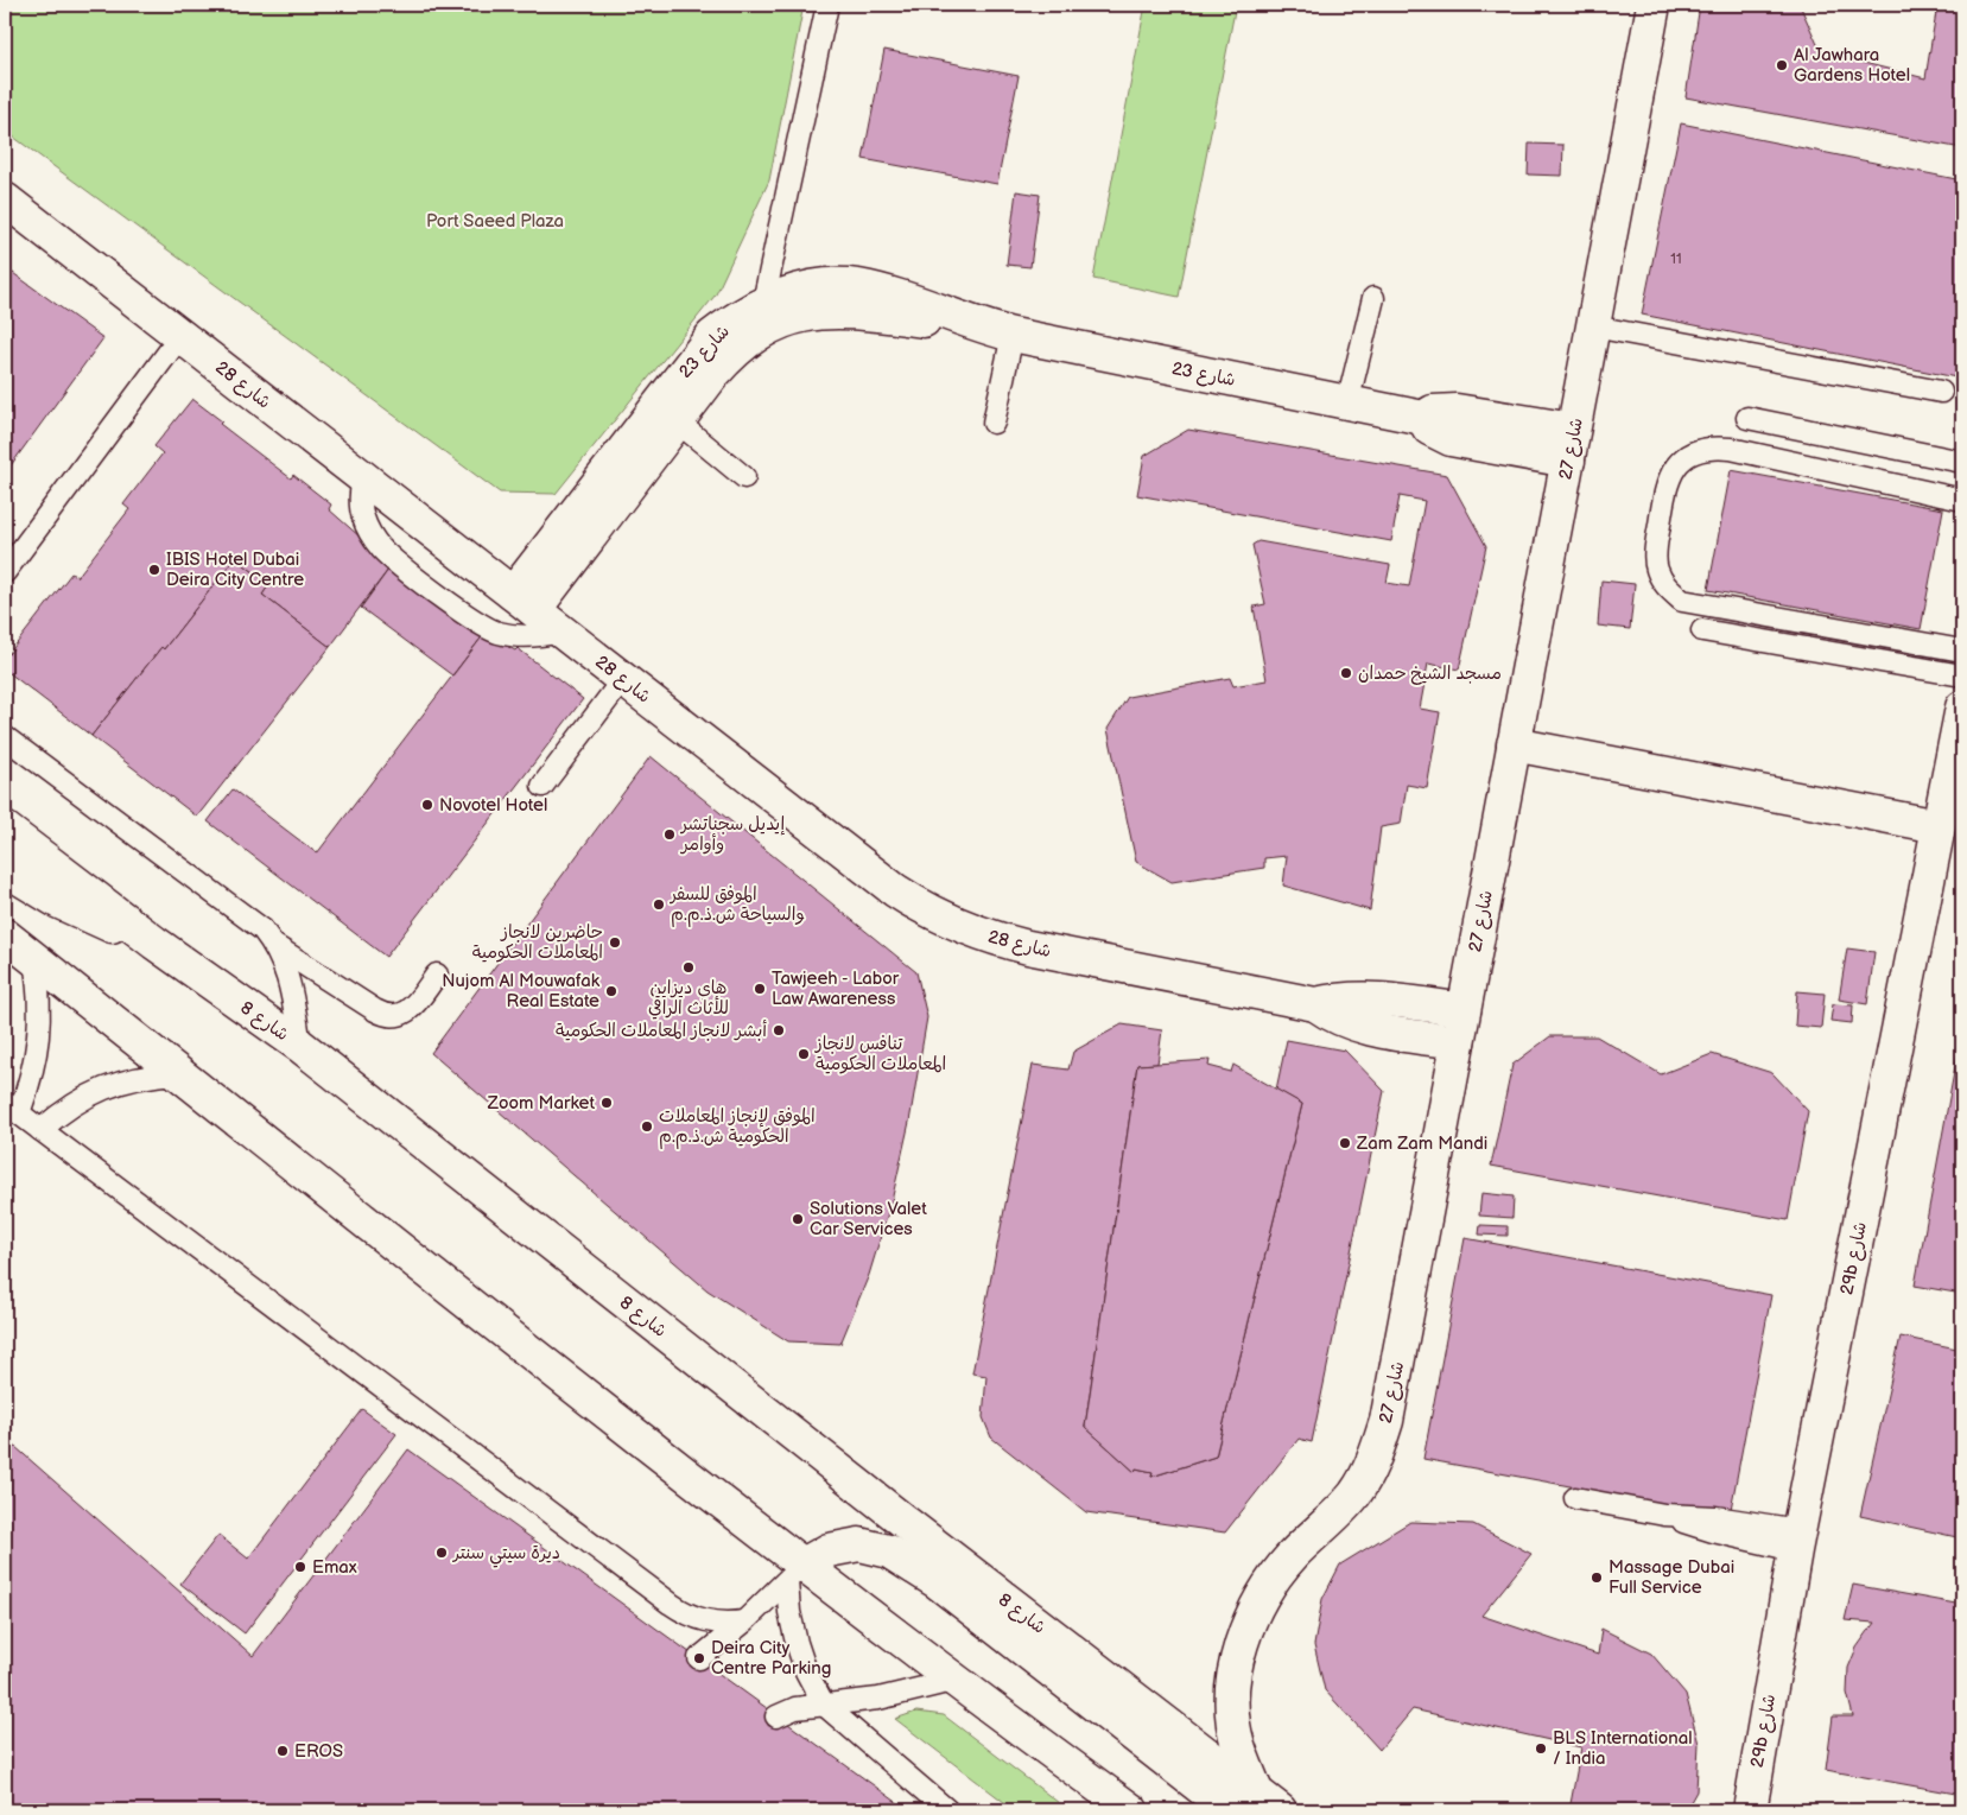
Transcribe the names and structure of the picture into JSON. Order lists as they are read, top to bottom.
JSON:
{
  "streets": {
    "street": [
      "شارع 23",
      "شارع 28",
      "شارع 27",
      "شارع 8",
      "29b شارع"
    ]
  },
  "crossings": [
    ["شارع 23", "شارع 28"],
    ["شارع 23", "شارع 27"],
    ["شارع 28", "شارع 27"],
    ["شارع 27", "شارع 8"]
  ],
  "parks": ["Port Saeed Plaza"],
  "places": [
    "Al Jawhara Gardens Hotel",
    "IBIS Hotel Dubai Deira City Centre",
    "مسجد الشيخ حمدان",
    "Novotel Hotel",
    "إيديل سجناتشر وأوامر",
    "الموفق للسفر والسياحة ش.ذ.م.م",
    "حاضرين لانجاز المعاملات الحكومية",
    "هاي ديزاين للأثاث الراقي",
    "Tawjeeh - Labor Law Awareness",
    "Nujom Al Mouwafak Real Estate",
    "أبشر لانجاز المعاملات الحكومية",
    "تنافس لانجاز المعاملات الحكومية",
    "Zoom Market",
    "الموفق لإنجاز المعاملات الحكومية ش.ذ.م.م",
    "Zam Zam Mandi",
    "Solutions Valet Car Services",
    "ديرة سيتي سنتر",
    "Emax",
    "Massage Dubai Full Service",
    "Deira City Centre Parking",
    "BLS International / India",
    "EROS"
  ],
  "house_numbers": ["11"]
}
